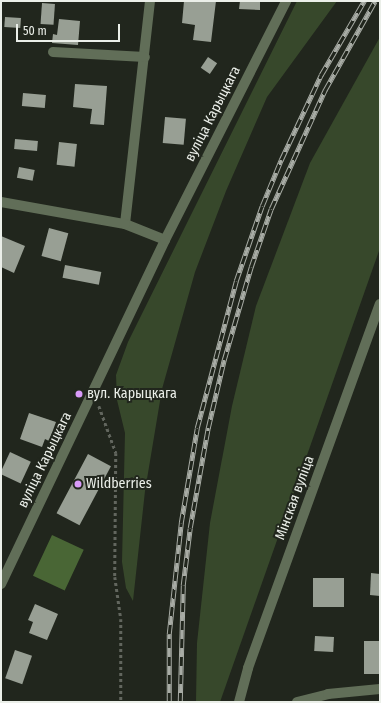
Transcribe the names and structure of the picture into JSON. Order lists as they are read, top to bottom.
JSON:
{
  "streets": {
    "street": ["вуліца Карыцкага", "Мінская вуліца"]
  },
  "places": ["вул. Карыцкага", "Wildberries"],
  "scale_bar": "50 m"
}
